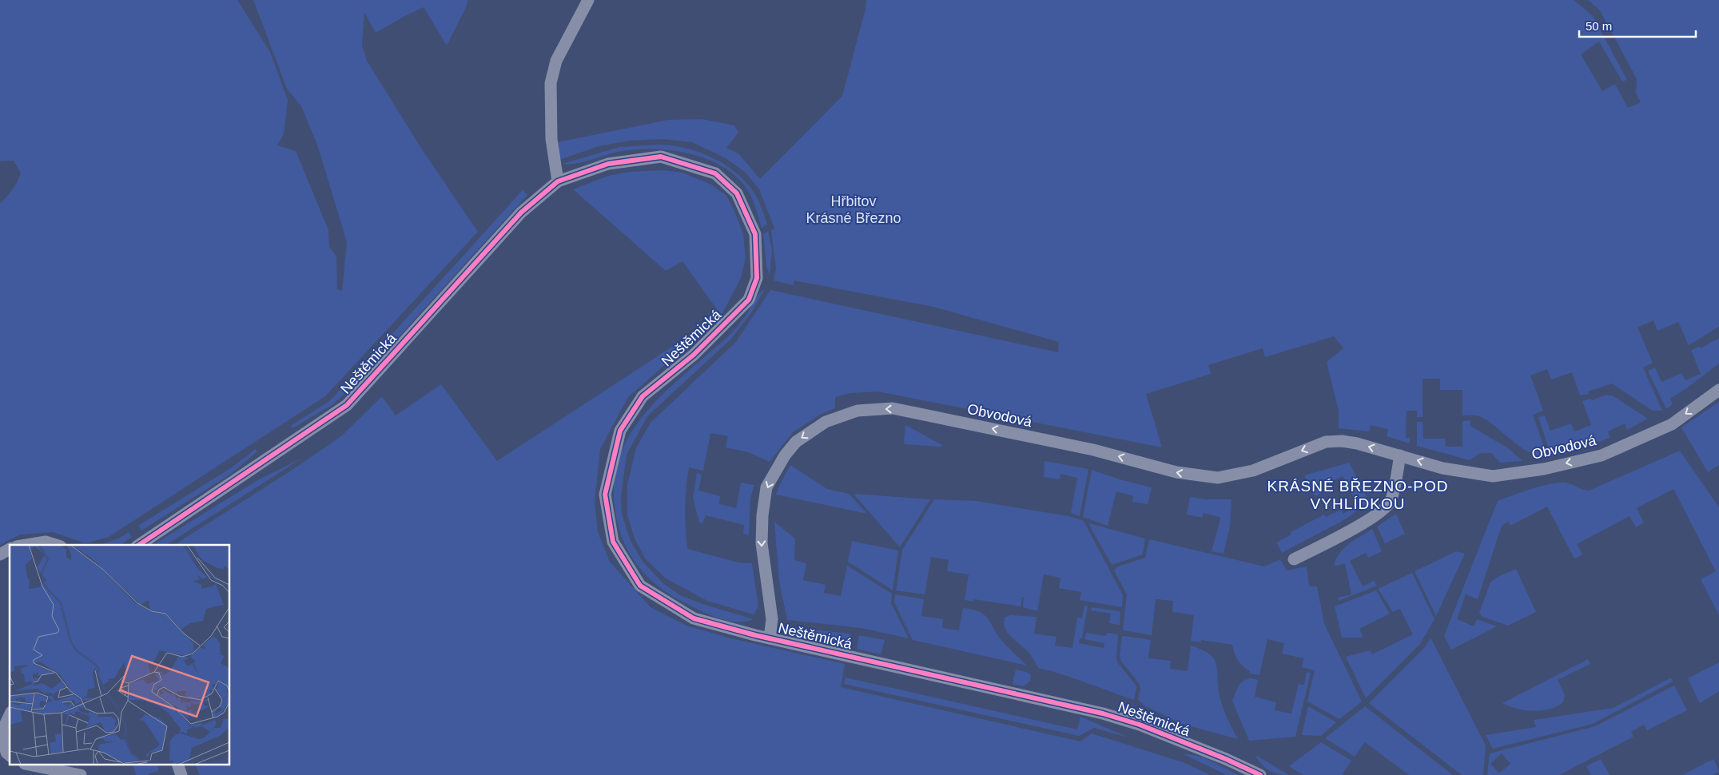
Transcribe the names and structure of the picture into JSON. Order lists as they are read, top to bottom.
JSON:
{
  "streets": {
    "street": ["Neštěmická", "Obvodová"]
  },
  "crossings": [
    ["Neštěmická", "Obvodová"]
  ],
  "one_way": ["Obvodová"],
  "districts": ["KRÁSNÉ BŘEZNO-POD VYHLÍDKOU"],
  "parks": ["Hřbitov Krásné Březno"],
  "scale_bar": "50 m"
}
